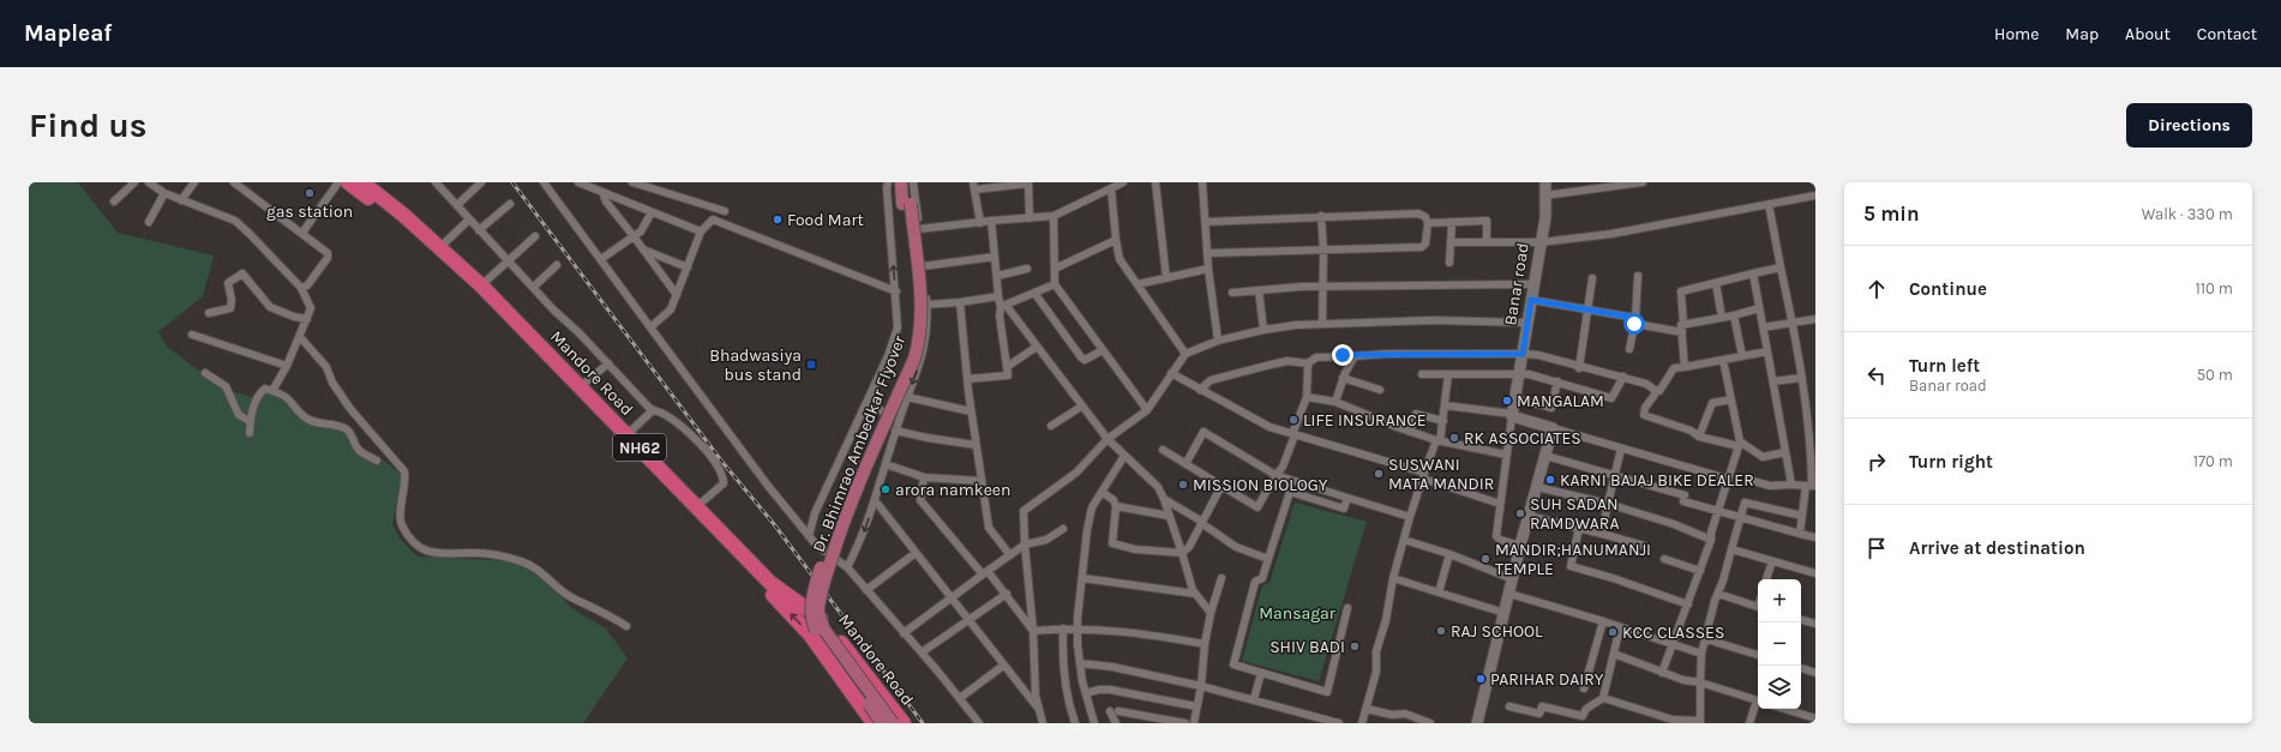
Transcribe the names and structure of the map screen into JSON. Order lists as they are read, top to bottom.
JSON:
{
  "streets": {
    "highway": ["Mandore Road", "NH62"],
    "main road": ["Dr. Bhimrao Ambedkar Flyover"],
    "street": ["Banar road"]
  },
  "parks": ["Mansagar"],
  "places": {
    "other": [
      "gas station",
      "Food Mart",
      "MANGALAM",
      "LIFE INSURANCE",
      "RK ASSOCIATES",
      "SUSWANI MATA MANDIR",
      "KARNI BAJAJ BIKE DEALER",
      "MISSION BIOLOGY",
      "arora namkeen",
      "SUH SADAN RAMDWARA",
      "MANDIR;HANUMANJI TEMPLE",
      "RAJ SCHOOL",
      "KCC CLASSES",
      "SHIV BADI",
      "PARIHAR DAIRY"
    ],
    "transit": ["Bhadwasiya bus stand"]
  },
  "page": {
    "header": "Mapleaf",
    "nav": [
      "Home",
      "Map",
      "About",
      "Contact"
    ],
    "buttons": "Directions",
    "title": "Find us",
    "heading": ["5 min", "Walk · 330 m"],
    "list": [
      ["Continue", "110 m"],
      ["Turn left", "Banar road", "50 m"],
      ["Turn right", "170 m"],
      "Arrive at destination"
    ],
    "map_buttons": ["+", "−"]
  }
}
